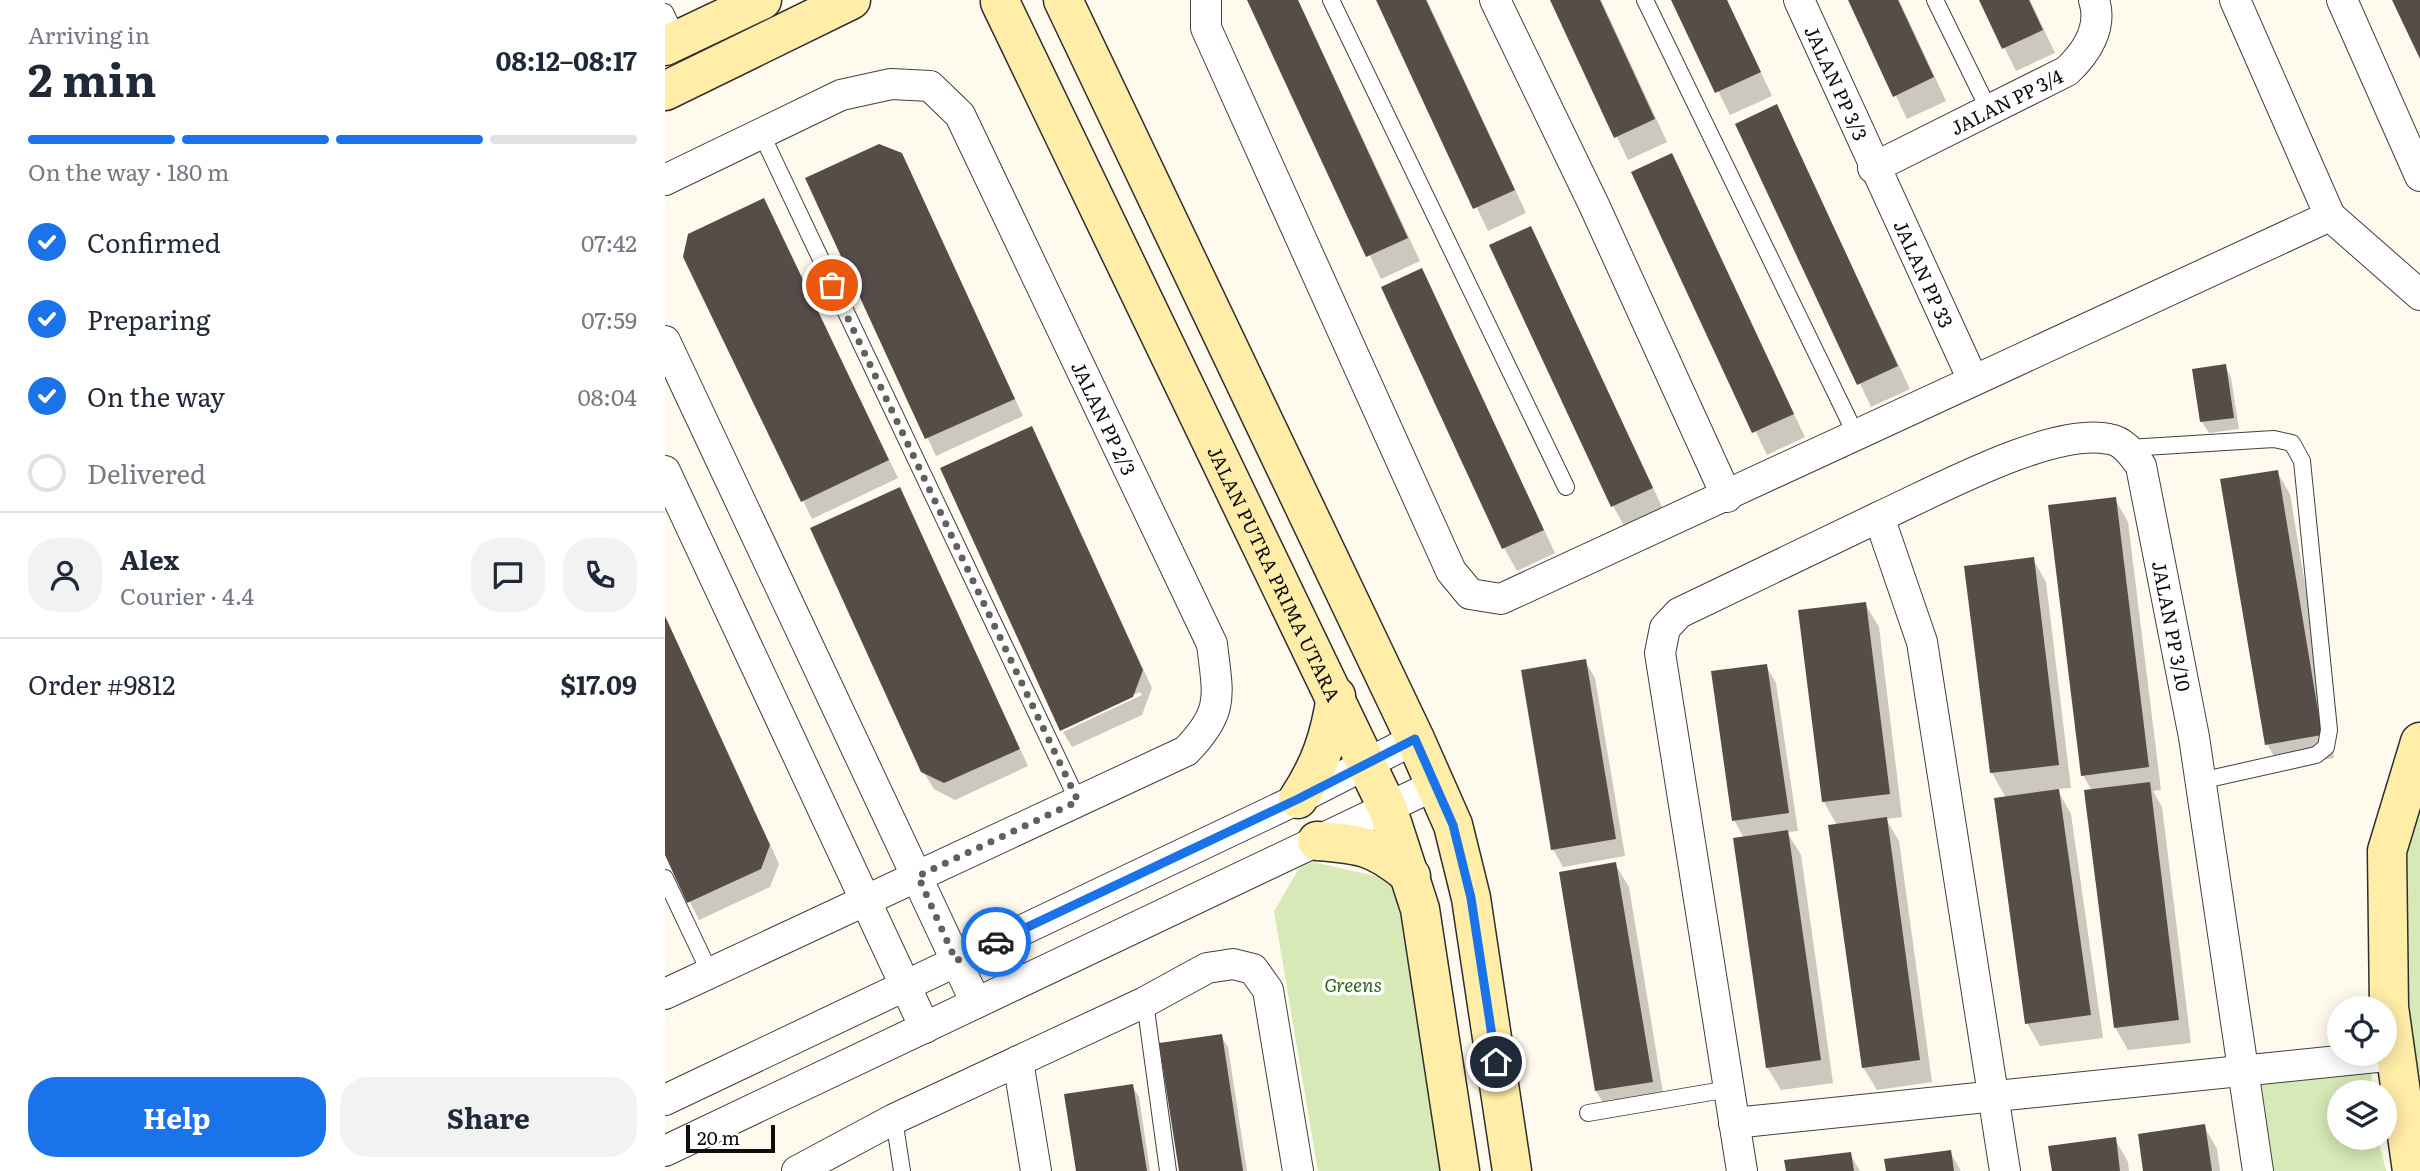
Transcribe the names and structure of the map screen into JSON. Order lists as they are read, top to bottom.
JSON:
{
  "streets": {
    "main road": ["JALAN PUTRA PRIMA UTARA"],
    "street": [
      "JALAN PP 3/3",
      "JALAN PP 3/4",
      "JALAN PP 33",
      "JALAN PP 2/3",
      "JALAN PP 3/10"
    ]
  },
  "crossings": [
    ["JALAN PP 3/3", "JALAN PP 3/4"],
    ["JALAN PP 3/3", "JALAN PP 33"],
    ["JALAN PP 3/4", "JALAN PP 33"]
  ],
  "parks": ["Greens"],
  "scale_bar": "20 m",
  "page": {
    "heading": ["2 min", "Arriving in", "08:12–08:17"],
    "panel": [
      "Alex",
      "Courier · 4.4",
      "Order #9812",
      "$17.09"
    ],
    "bar": "On the way · 180 m",
    "list": [
      ["Confirmed", "07:42"],
      ["Preparing", "07:59"],
      ["On the way", "08:04"],
      "Delivered"
    ],
    "buttons": ["Help", "Share"],
    "scale": "20 m"
  }
}
